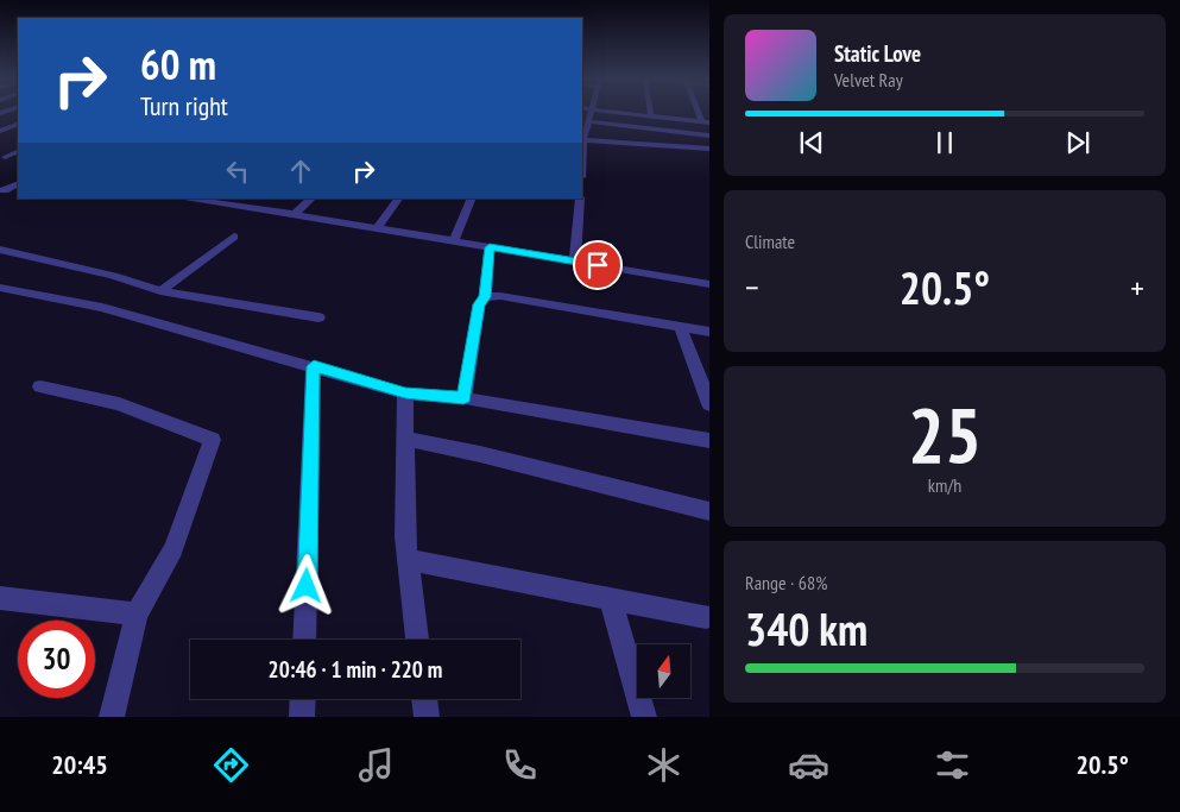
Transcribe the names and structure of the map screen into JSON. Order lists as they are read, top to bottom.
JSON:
{
  "north": "top",
  "page": {
    "turn": ["60 m", "Turn right"],
    "song": ["Static Love", "Velvet Ray"],
    "tile": [
      "Climate",
      ["25", "km/h"],
      ["Range · 68%", "340 km"]
    ],
    "heat": ["−", "20.5°", "+"],
    "limit": "30",
    "trip": "20:46 · 1 min · 220 m",
    "tabs": ["20:45", "20.5°"]
  }
}
